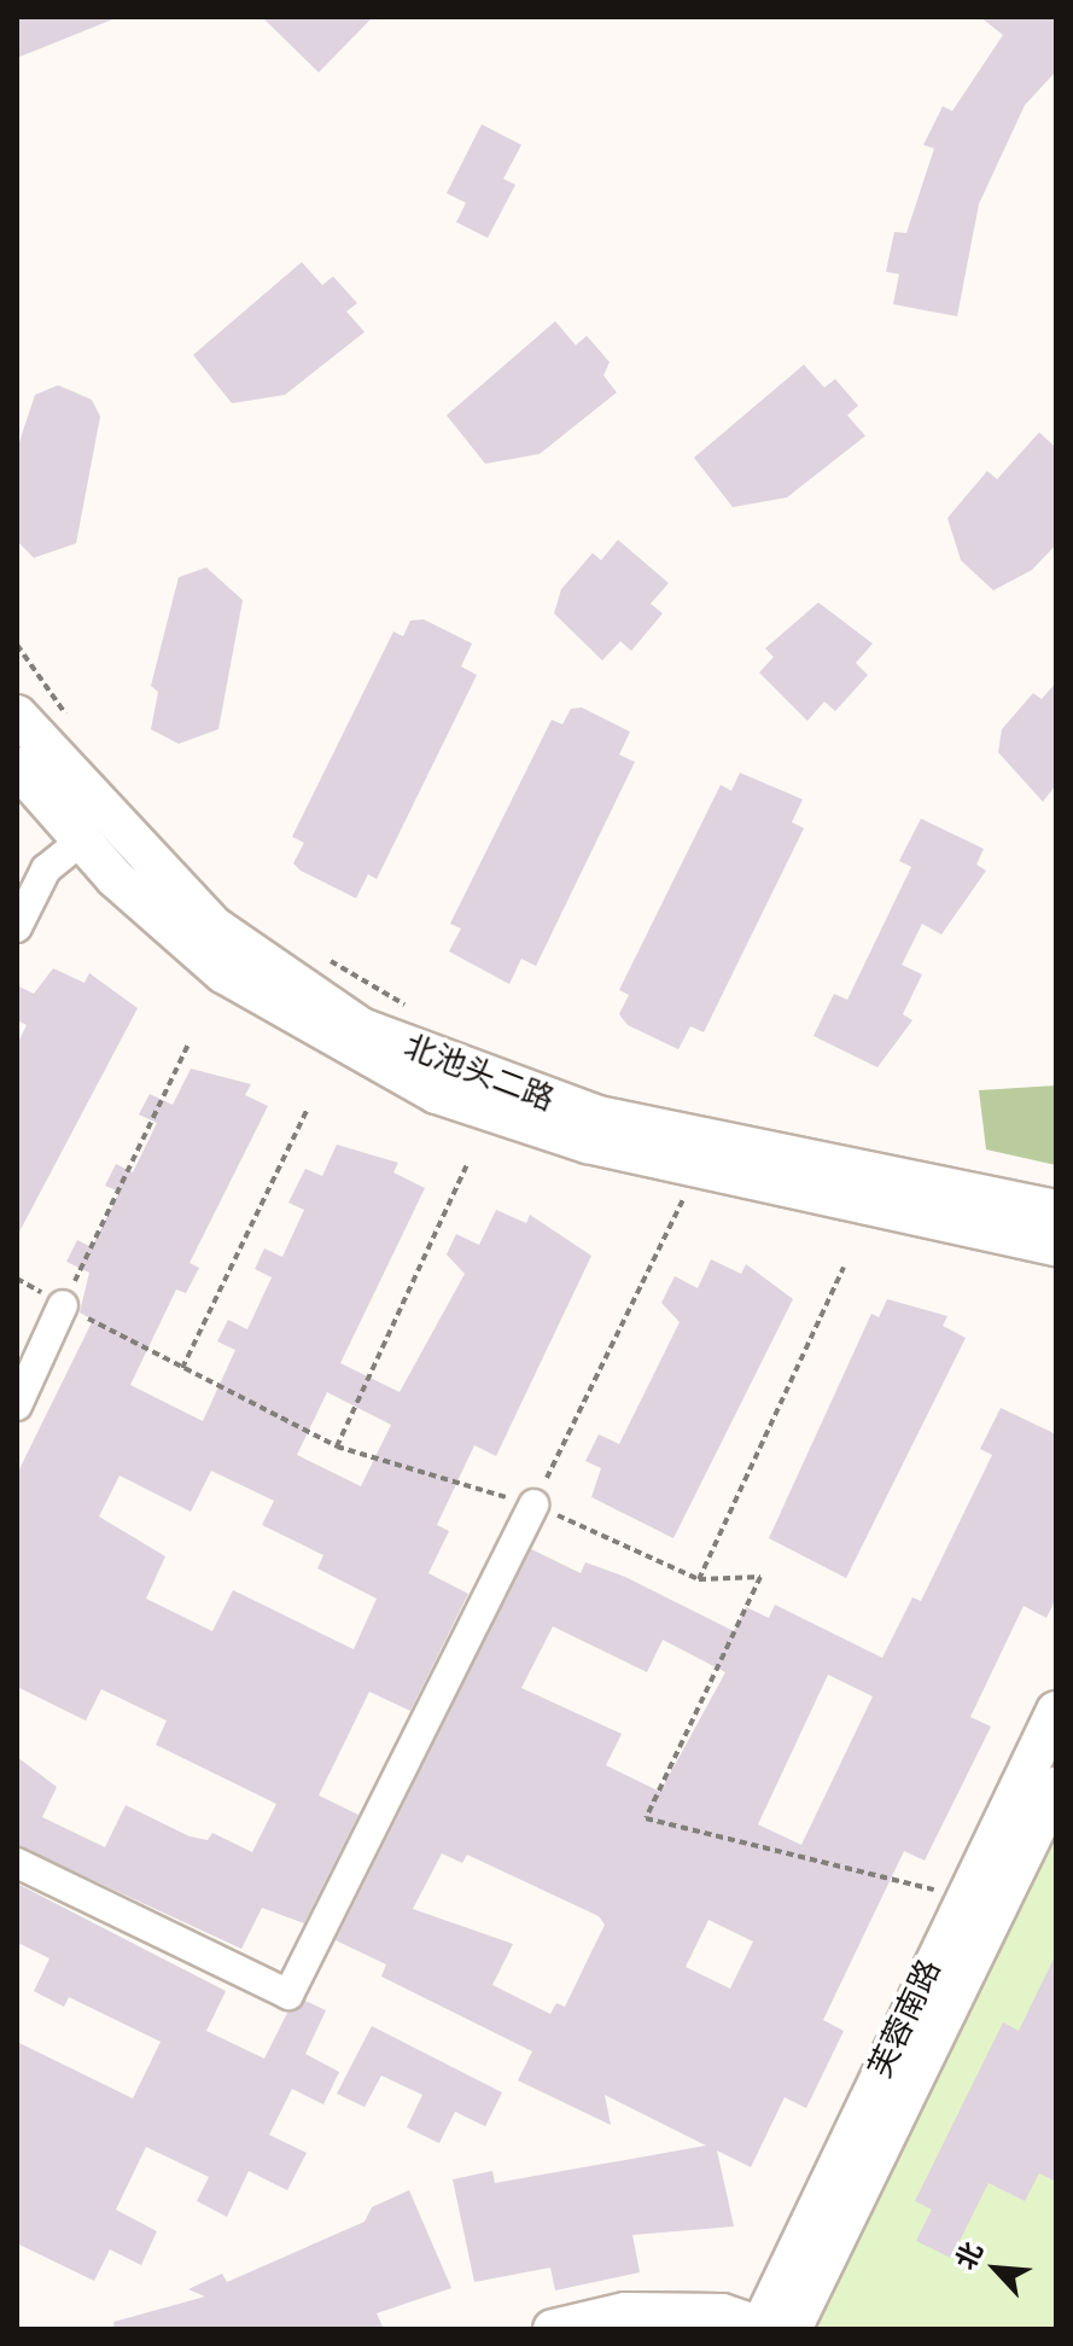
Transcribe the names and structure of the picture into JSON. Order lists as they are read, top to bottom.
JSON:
{
  "streets": {
    "main road": ["北池头二路", "芙蓉南路"]
  },
  "north": "top left"
}
